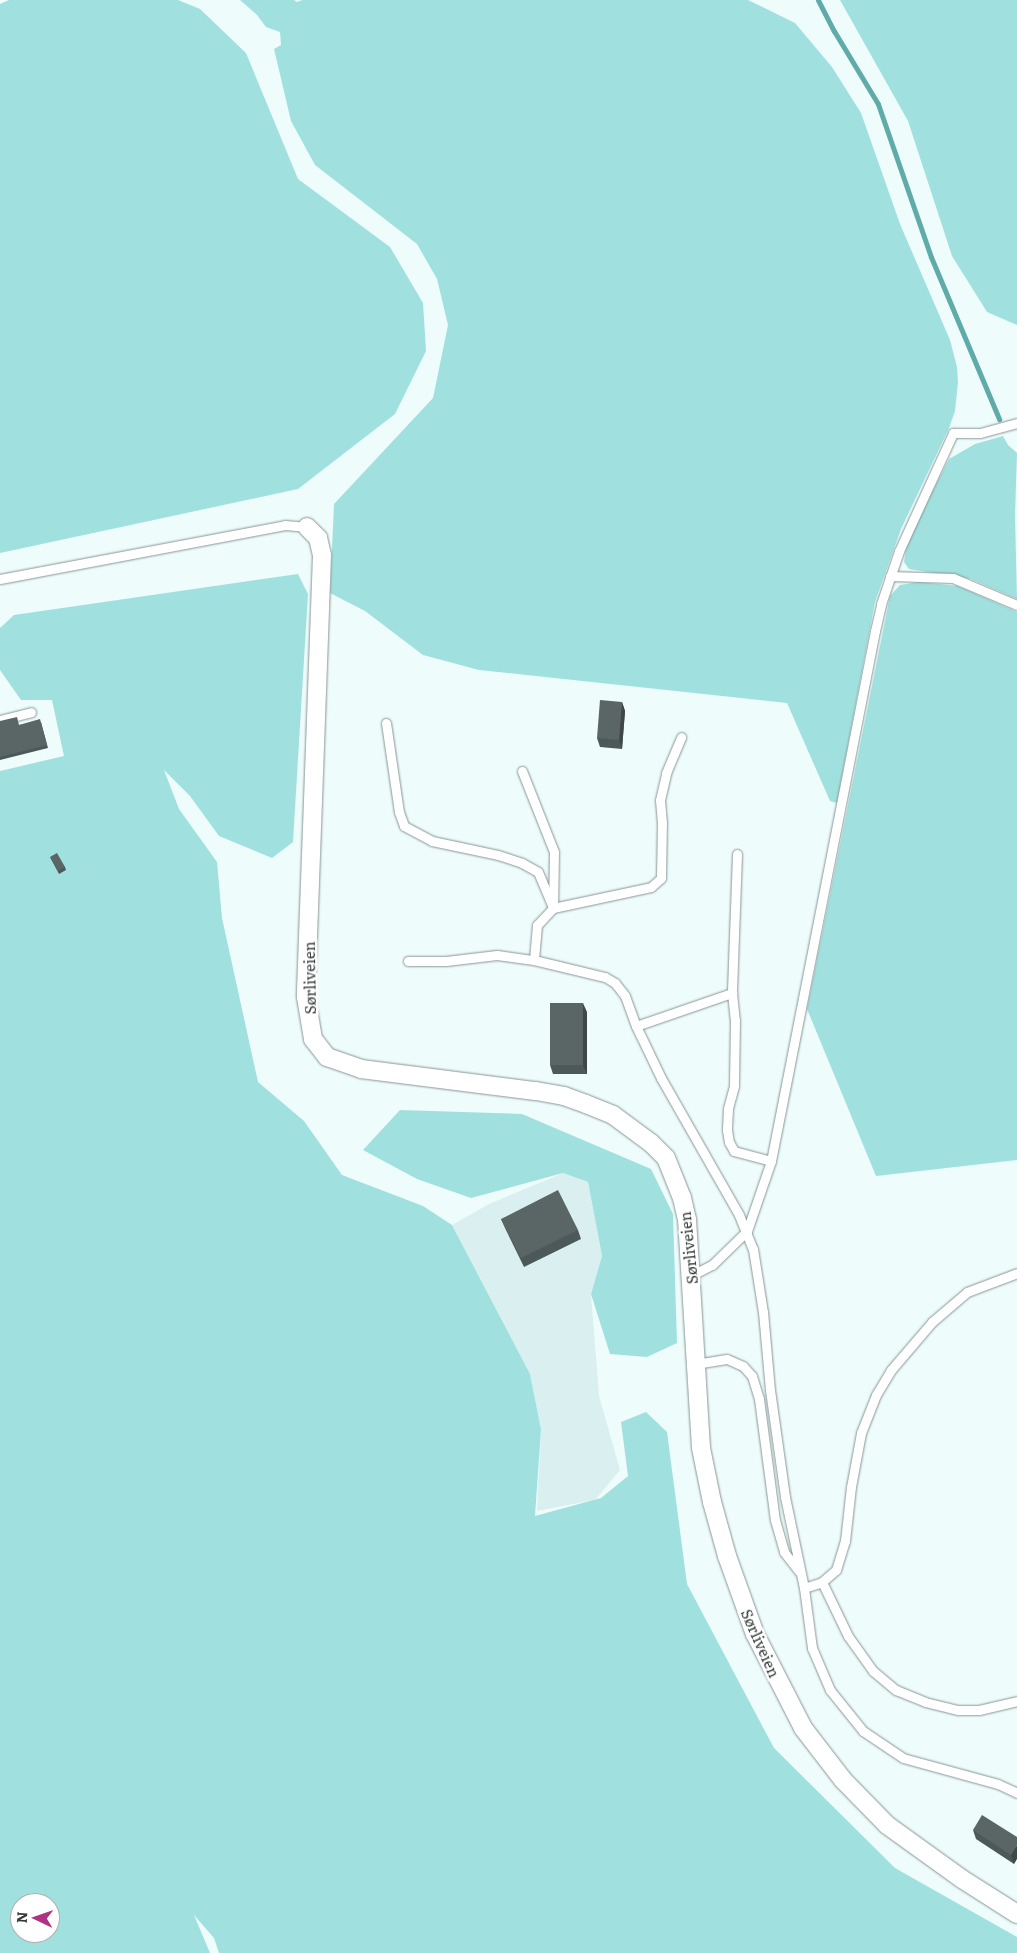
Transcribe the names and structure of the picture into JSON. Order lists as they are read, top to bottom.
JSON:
{
  "streets": {
    "street": ["Sørliveien"]
  },
  "north": "left"
}
